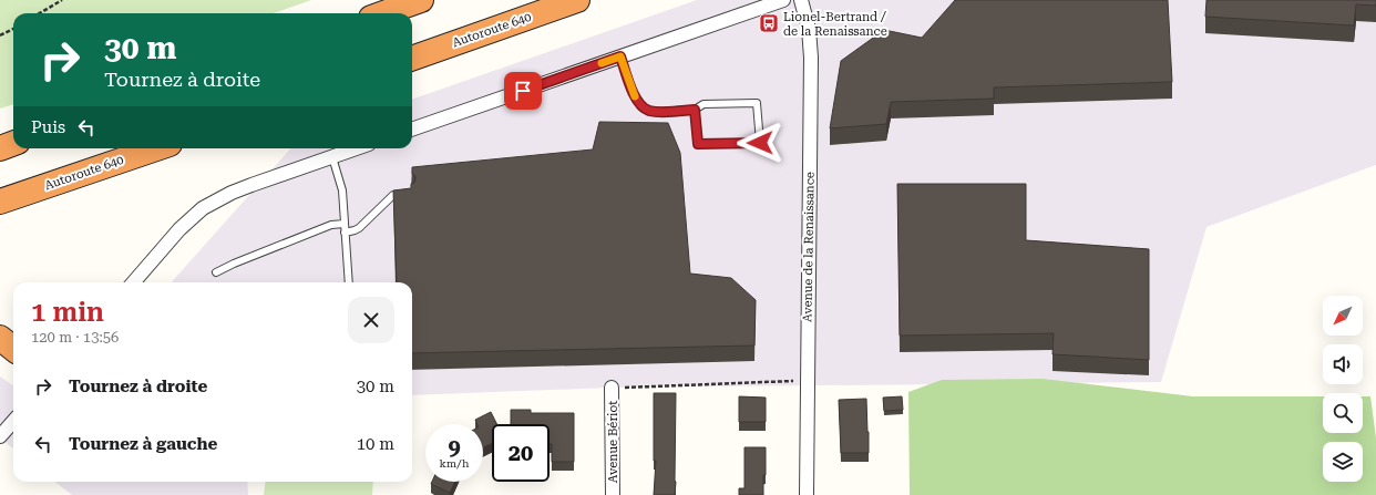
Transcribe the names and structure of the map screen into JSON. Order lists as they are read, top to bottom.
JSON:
{
  "streets": {
    "highway": ["Autoroute 640"],
    "street": ["Avenue de la Renaissance", "Avenue Bériot"]
  },
  "places": {
    "bus stop": ["Lionel-Bertrand / de la Renaissance"]
  },
  "north": "bottom left",
  "page": {
    "turn": ["30 m", "Tournez à droite"],
    "then": "Puis",
    "heading": ["1 min", "120 m · 13:56"],
    "list": [
      {
        "name": "Tournez à droite",
        "value": "30 m"
      },
      {
        "name": "Tournez à gauche",
        "value": "10 m"
      }
    ],
    "speed": "9 km/h",
    "limit": "20"
  }
}
